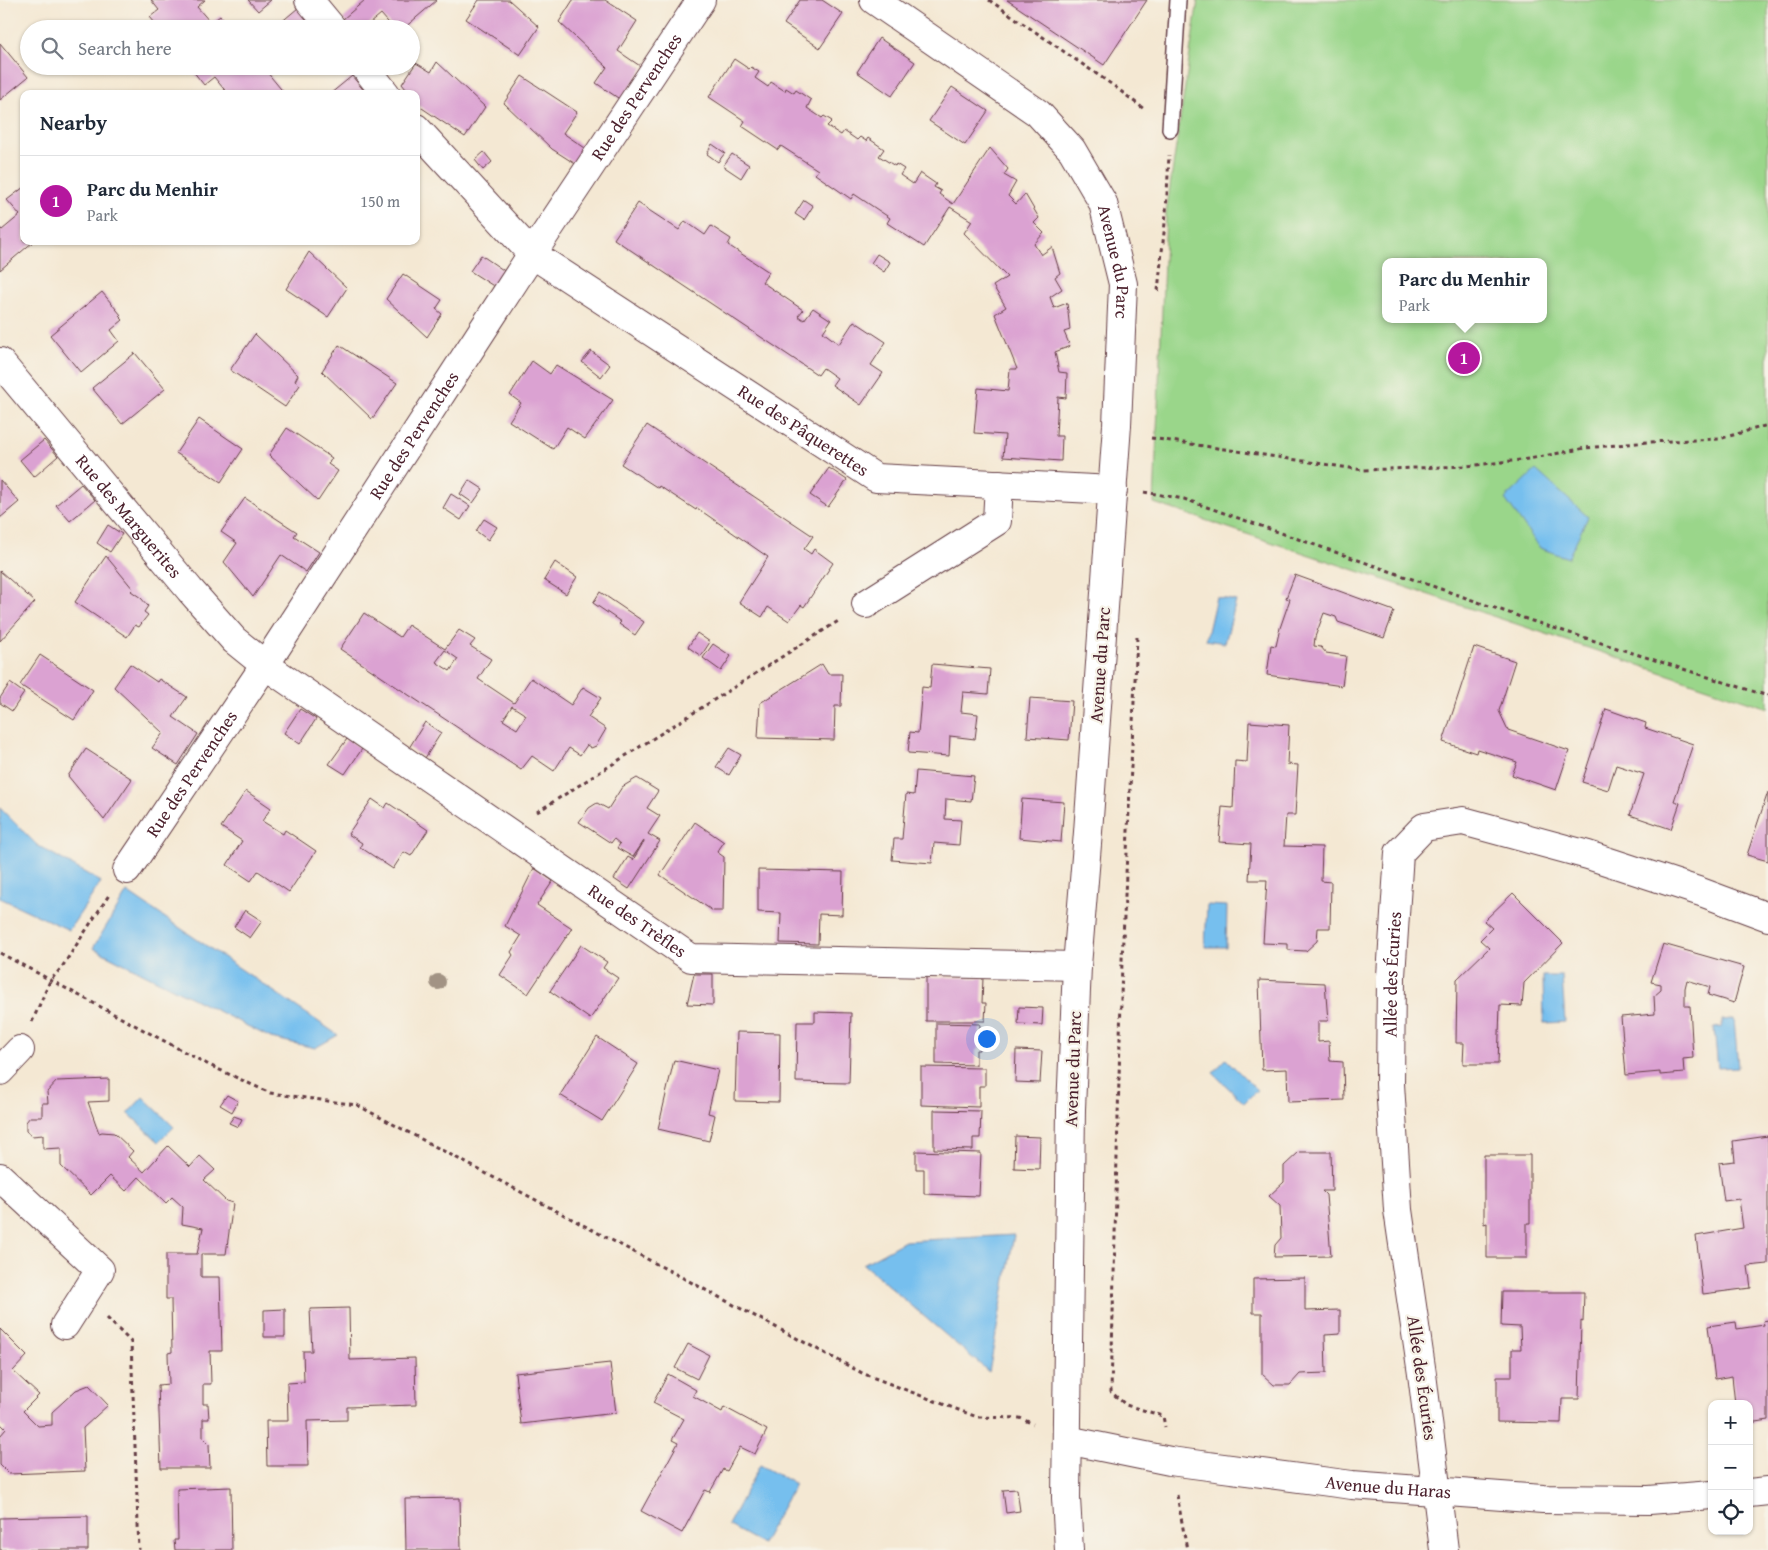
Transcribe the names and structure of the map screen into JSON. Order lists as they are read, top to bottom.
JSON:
{
  "streets": {
    "street": [
      "Rue des Pervenches",
      "Avenue du Parc",
      "Rue des Pâquerettes",
      "Rue des Marguerites",
      "Rue des Trèfles",
      "Allée des Écuries",
      "Avenue du Haras"
    ]
  },
  "crossings": [
    ["Rue des Pervenches", "Rue des Pâquerettes"],
    ["Rue des Pervenches", "Rue des Marguerites"],
    ["Rue des Pervenches", "Rue des Trèfles"],
    ["Avenue du Parc", "Rue des Pâquerettes"],
    ["Avenue du Parc", "Rue des Trèfles"],
    ["Avenue du Parc", "Avenue du Haras"],
    ["Rue des Marguerites", "Rue des Trèfles"],
    ["Allée des Écuries", "Avenue du Haras"]
  ],
  "page": {
    "search": "Search here",
    "heading": "Nearby",
    "list": [
      {
        "mark": "1",
        "name": "Parc du Menhir",
        "note": "Park",
        "value": "150 m"
      }
    ],
    "popup": ["Parc du Menhir", "Park"],
    "pins": "1",
    "map_buttons": ["+", "−"]
  }
}
